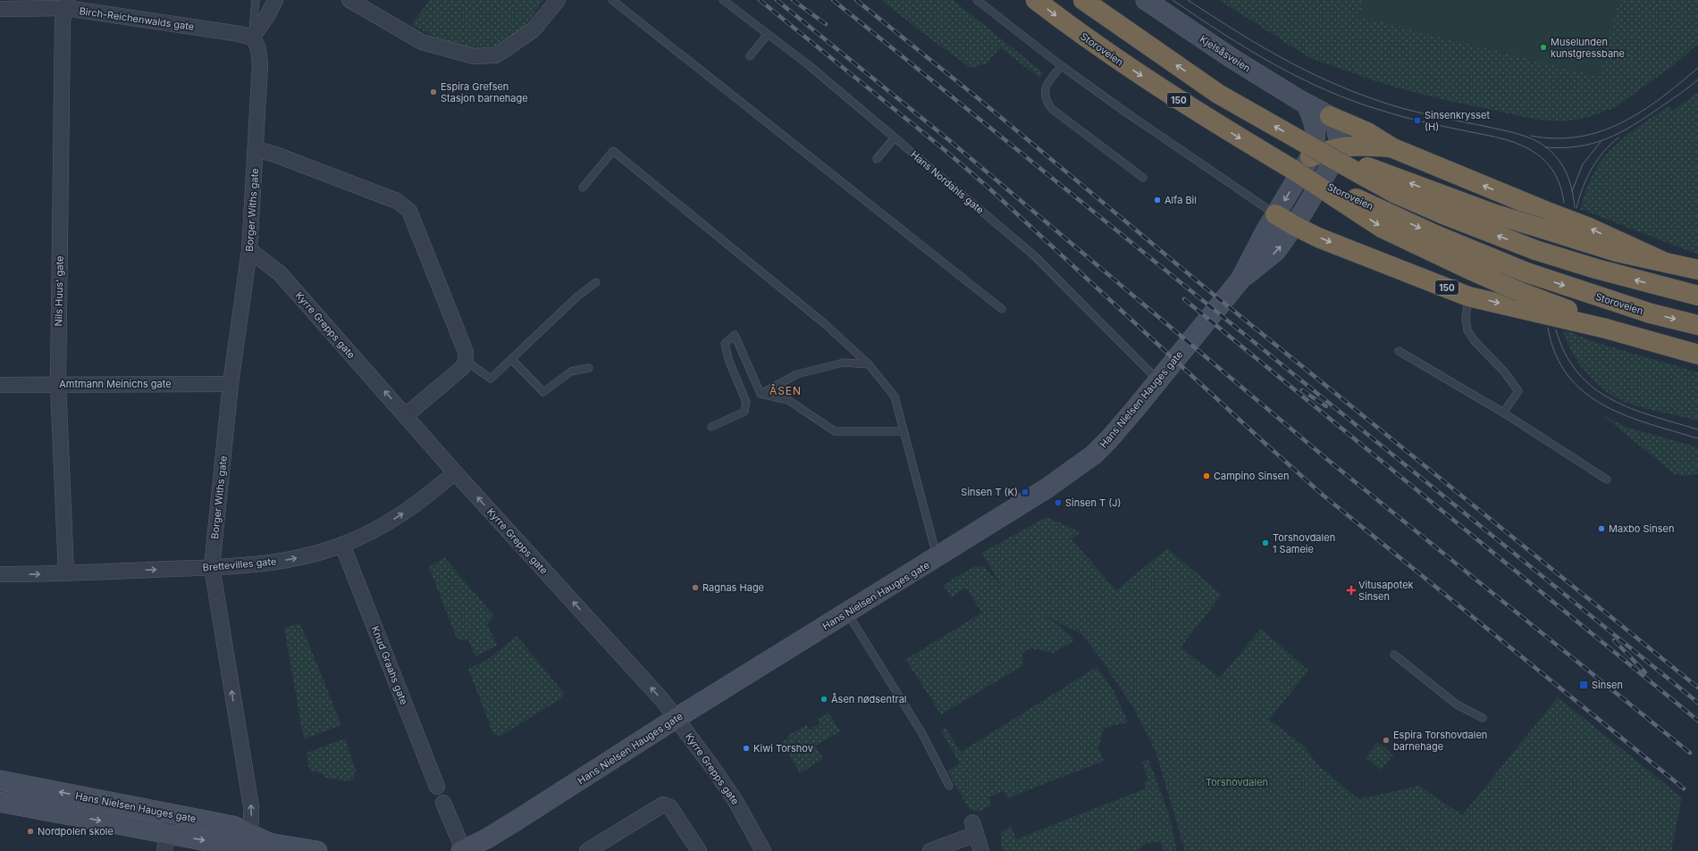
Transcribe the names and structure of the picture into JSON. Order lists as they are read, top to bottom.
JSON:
{
  "streets": {
    "highway": ["Storoveien", "150"],
    "street": [
      "Birch-Reichenwalds gate",
      "Kjelsåsveien",
      "Borger Withs gate",
      "Nils Huus' gate",
      "Kyrre Grepps gate",
      "Amtmann Meinichs gate",
      "Hans Nielsen Hauges gate",
      "Brettevilles gate",
      "Knud Graahs gate"
    ],
    "lane": ["Hans Nordahls gate"]
  },
  "crossings": [
    ["Birch-Reichenwalds gate", "Borger Withs gate"],
    ["Birch-Reichenwalds gate", "Nils Huus' gate"],
    ["Storoveien", "150"],
    ["Kjelsåsveien", "Hans Nielsen Hauges gate"],
    ["150", "Hans Nielsen Hauges gate"],
    ["Hans Nordahls gate", "Hans Nielsen Hauges gate"],
    ["Borger Withs gate", "Kyrre Grepps gate"],
    ["Borger Withs gate", "Amtmann Meinichs gate"],
    ["Borger Withs gate", "Hans Nielsen Hauges gate"],
    ["Borger Withs gate", "Brettevilles gate"],
    ["Nils Huus' gate", "Amtmann Meinichs gate"],
    ["Nils Huus' gate", "Brettevilles gate"],
    ["Kyrre Grepps gate", "Hans Nielsen Hauges gate"],
    ["Kyrre Grepps gate", "Brettevilles gate"],
    ["Brettevilles gate", "Knud Graahs gate"]
  ],
  "one_way": ["Brettevilles gate"],
  "districts": ["ÅSEN"],
  "parks": ["Torshovdalen"],
  "places": {
    "other": [
      "Muselunden kunstgressbane",
      "Espira Grefsen Stasjon barnehage",
      "Alfa Bil",
      "Campino Sinsen",
      "Maxbo Sinsen",
      "Torshovdalen 1 Sameie",
      "Ragnas Hage",
      "Åsen nødsentral",
      "Espira Torshovdalen barnehage",
      "Kiwi Torshov",
      "Nordpolen skole"
    ],
    "transit": [
      "Sinsenkrysset (H)",
      "Sinsen T (K)",
      "Sinsen T (J)",
      "Sinsen"
    ],
    "health": ["Vitusapotek Sinsen"]
  }
}
